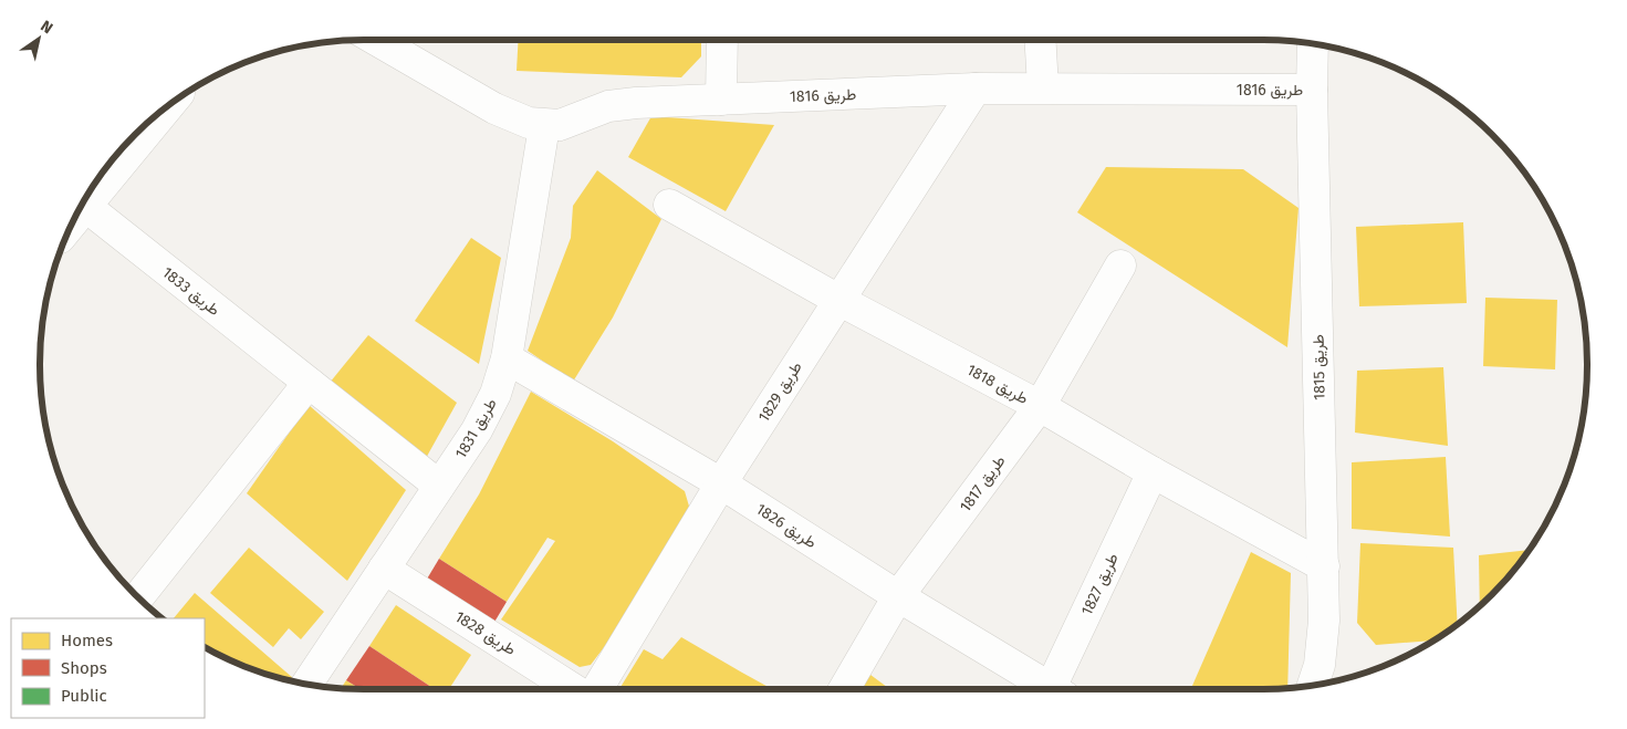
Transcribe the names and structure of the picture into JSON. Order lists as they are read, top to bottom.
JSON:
{
  "streets": {
    "street": [
      "طريق 1816",
      "طريق 1833",
      "طريق 1815",
      "طريق 1818",
      "طريق 1829",
      "طريق 1831",
      "طريق 1817",
      "طريق 1826",
      "طريق 1827",
      "طريق 1828"
    ]
  },
  "crossings": [
    ["طريق 1816", "طريق 1815"],
    ["طريق 1816", "طريق 1829"],
    ["طريق 1816", "طريق 1831"],
    ["طريق 1833", "طريق 1831"],
    ["طريق 1815", "طريق 1818"],
    ["طريق 1818", "طريق 1829"],
    ["طريق 1818", "طريق 1817"],
    ["طريق 1818", "طريق 1827"],
    ["طريق 1829", "طريق 1826"],
    ["طريق 1831", "طريق 1826"],
    ["طريق 1831", "طريق 1828"],
    ["طريق 1817", "طريق 1826"]
  ],
  "legend": ["Homes", "Shops", "Public"],
  "north": "top right"
}
